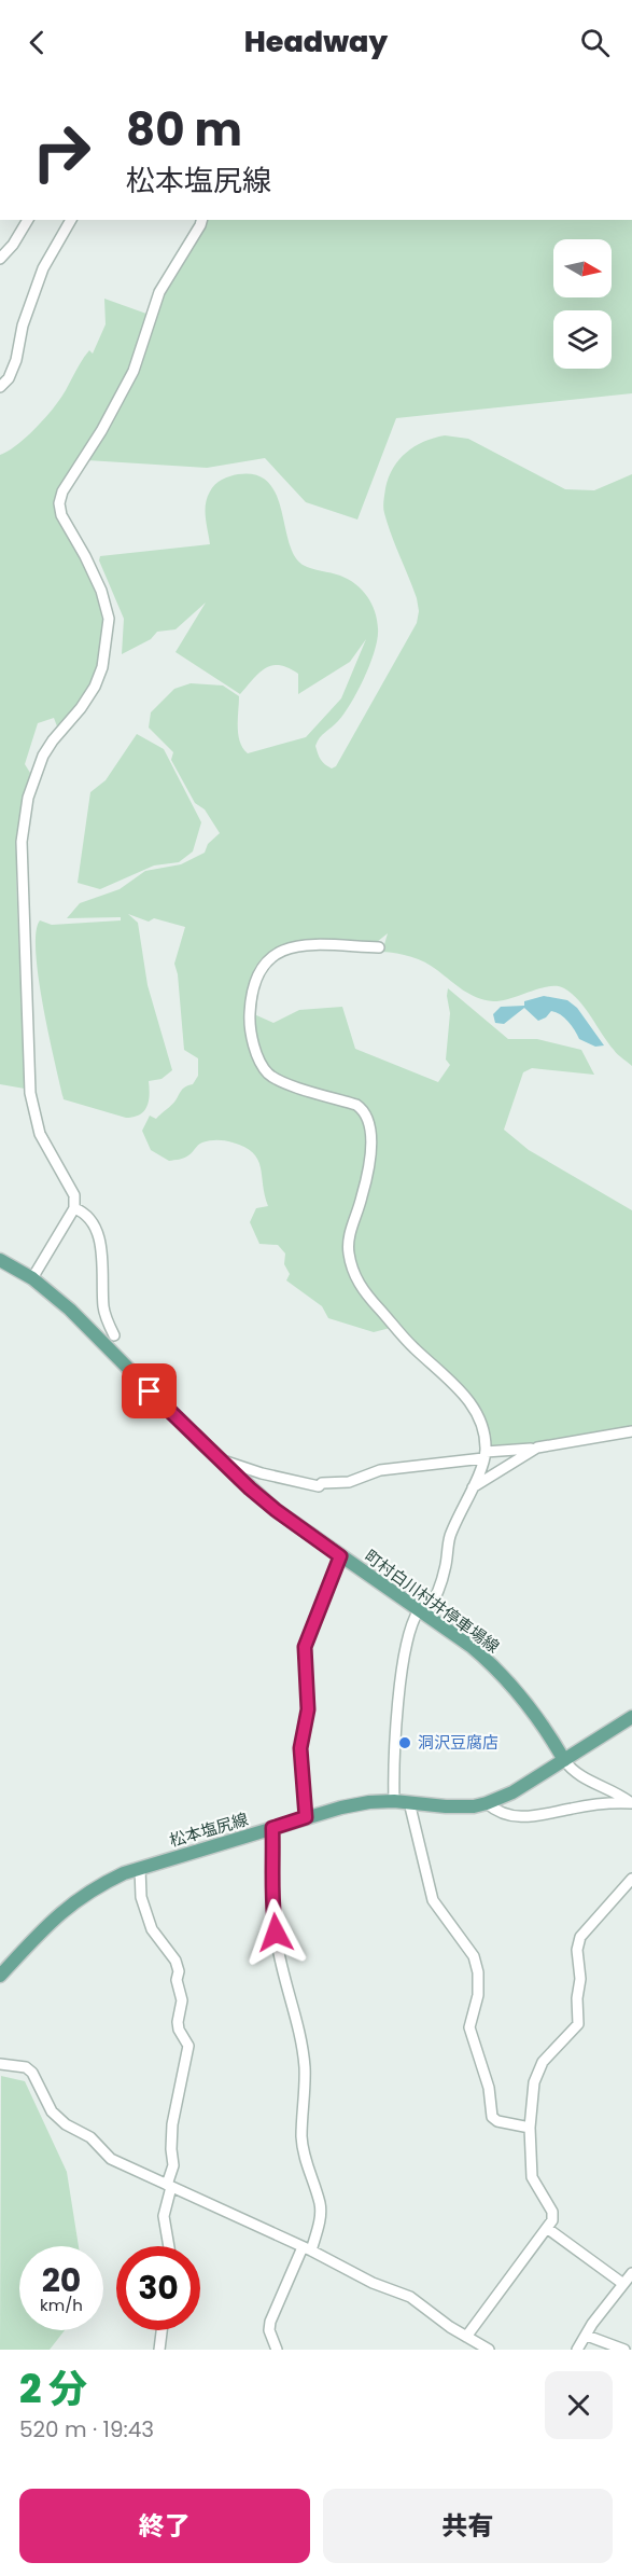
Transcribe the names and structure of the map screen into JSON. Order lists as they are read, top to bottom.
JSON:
{
  "streets": {
    "main road": ["町村白川村井停車場線", "松本塩尻線"]
  },
  "crossings": [
    ["町村白川村井停車場線", "松本塩尻線"]
  ],
  "places": ["洞沢豆腐店"],
  "north": "right",
  "page": {
    "header": "Headway",
    "turn": ["80 m", "松本塩尻線"],
    "speed": "20 km/h",
    "limit": "30",
    "heading": ["2 分", "520 m · 19:43"],
    "buttons": ["終了", "共有"]
  }
}
